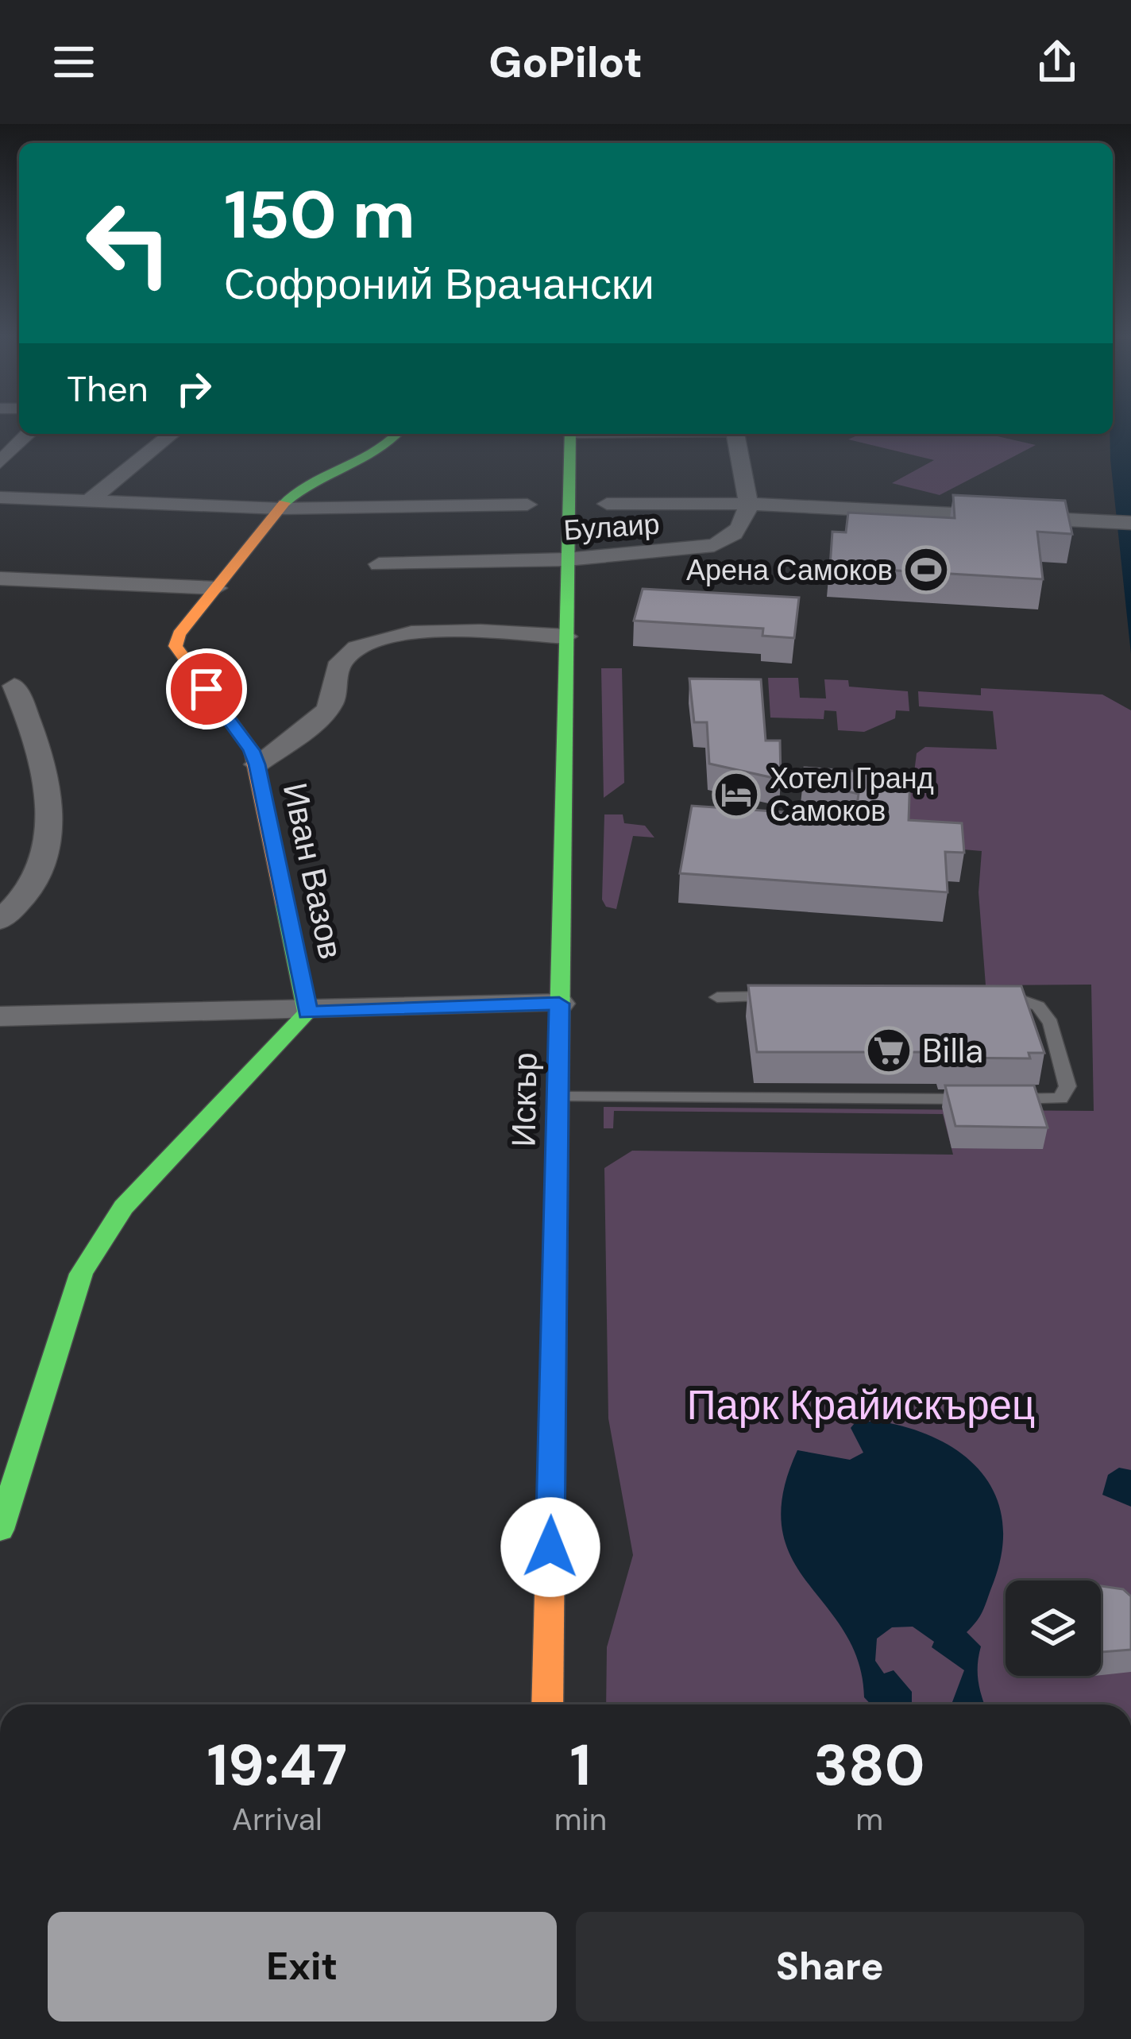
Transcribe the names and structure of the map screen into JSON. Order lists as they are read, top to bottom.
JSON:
{
  "streets": {
    "main road": ["Иван Вазов", "Искър"],
    "street": ["Булаир"]
  },
  "crossings": [
    ["Булаир", "Искър"]
  ],
  "parks": ["Парк Крайискърец"],
  "places": {
    "sports": ["Арена Самоков"],
    "hotel": ["Хотел Гранд Самоков"],
    "supermarket": ["Billa"]
  },
  "page": {
    "header": "GoPilot",
    "turn": ["150 m", "Софроний Врачански"],
    "then": "Then",
    "eta": [
      "19:47",
      "Arrival",
      "1",
      "min",
      "380",
      "m"
    ],
    "buttons": ["Exit", "Share"]
  }
}
